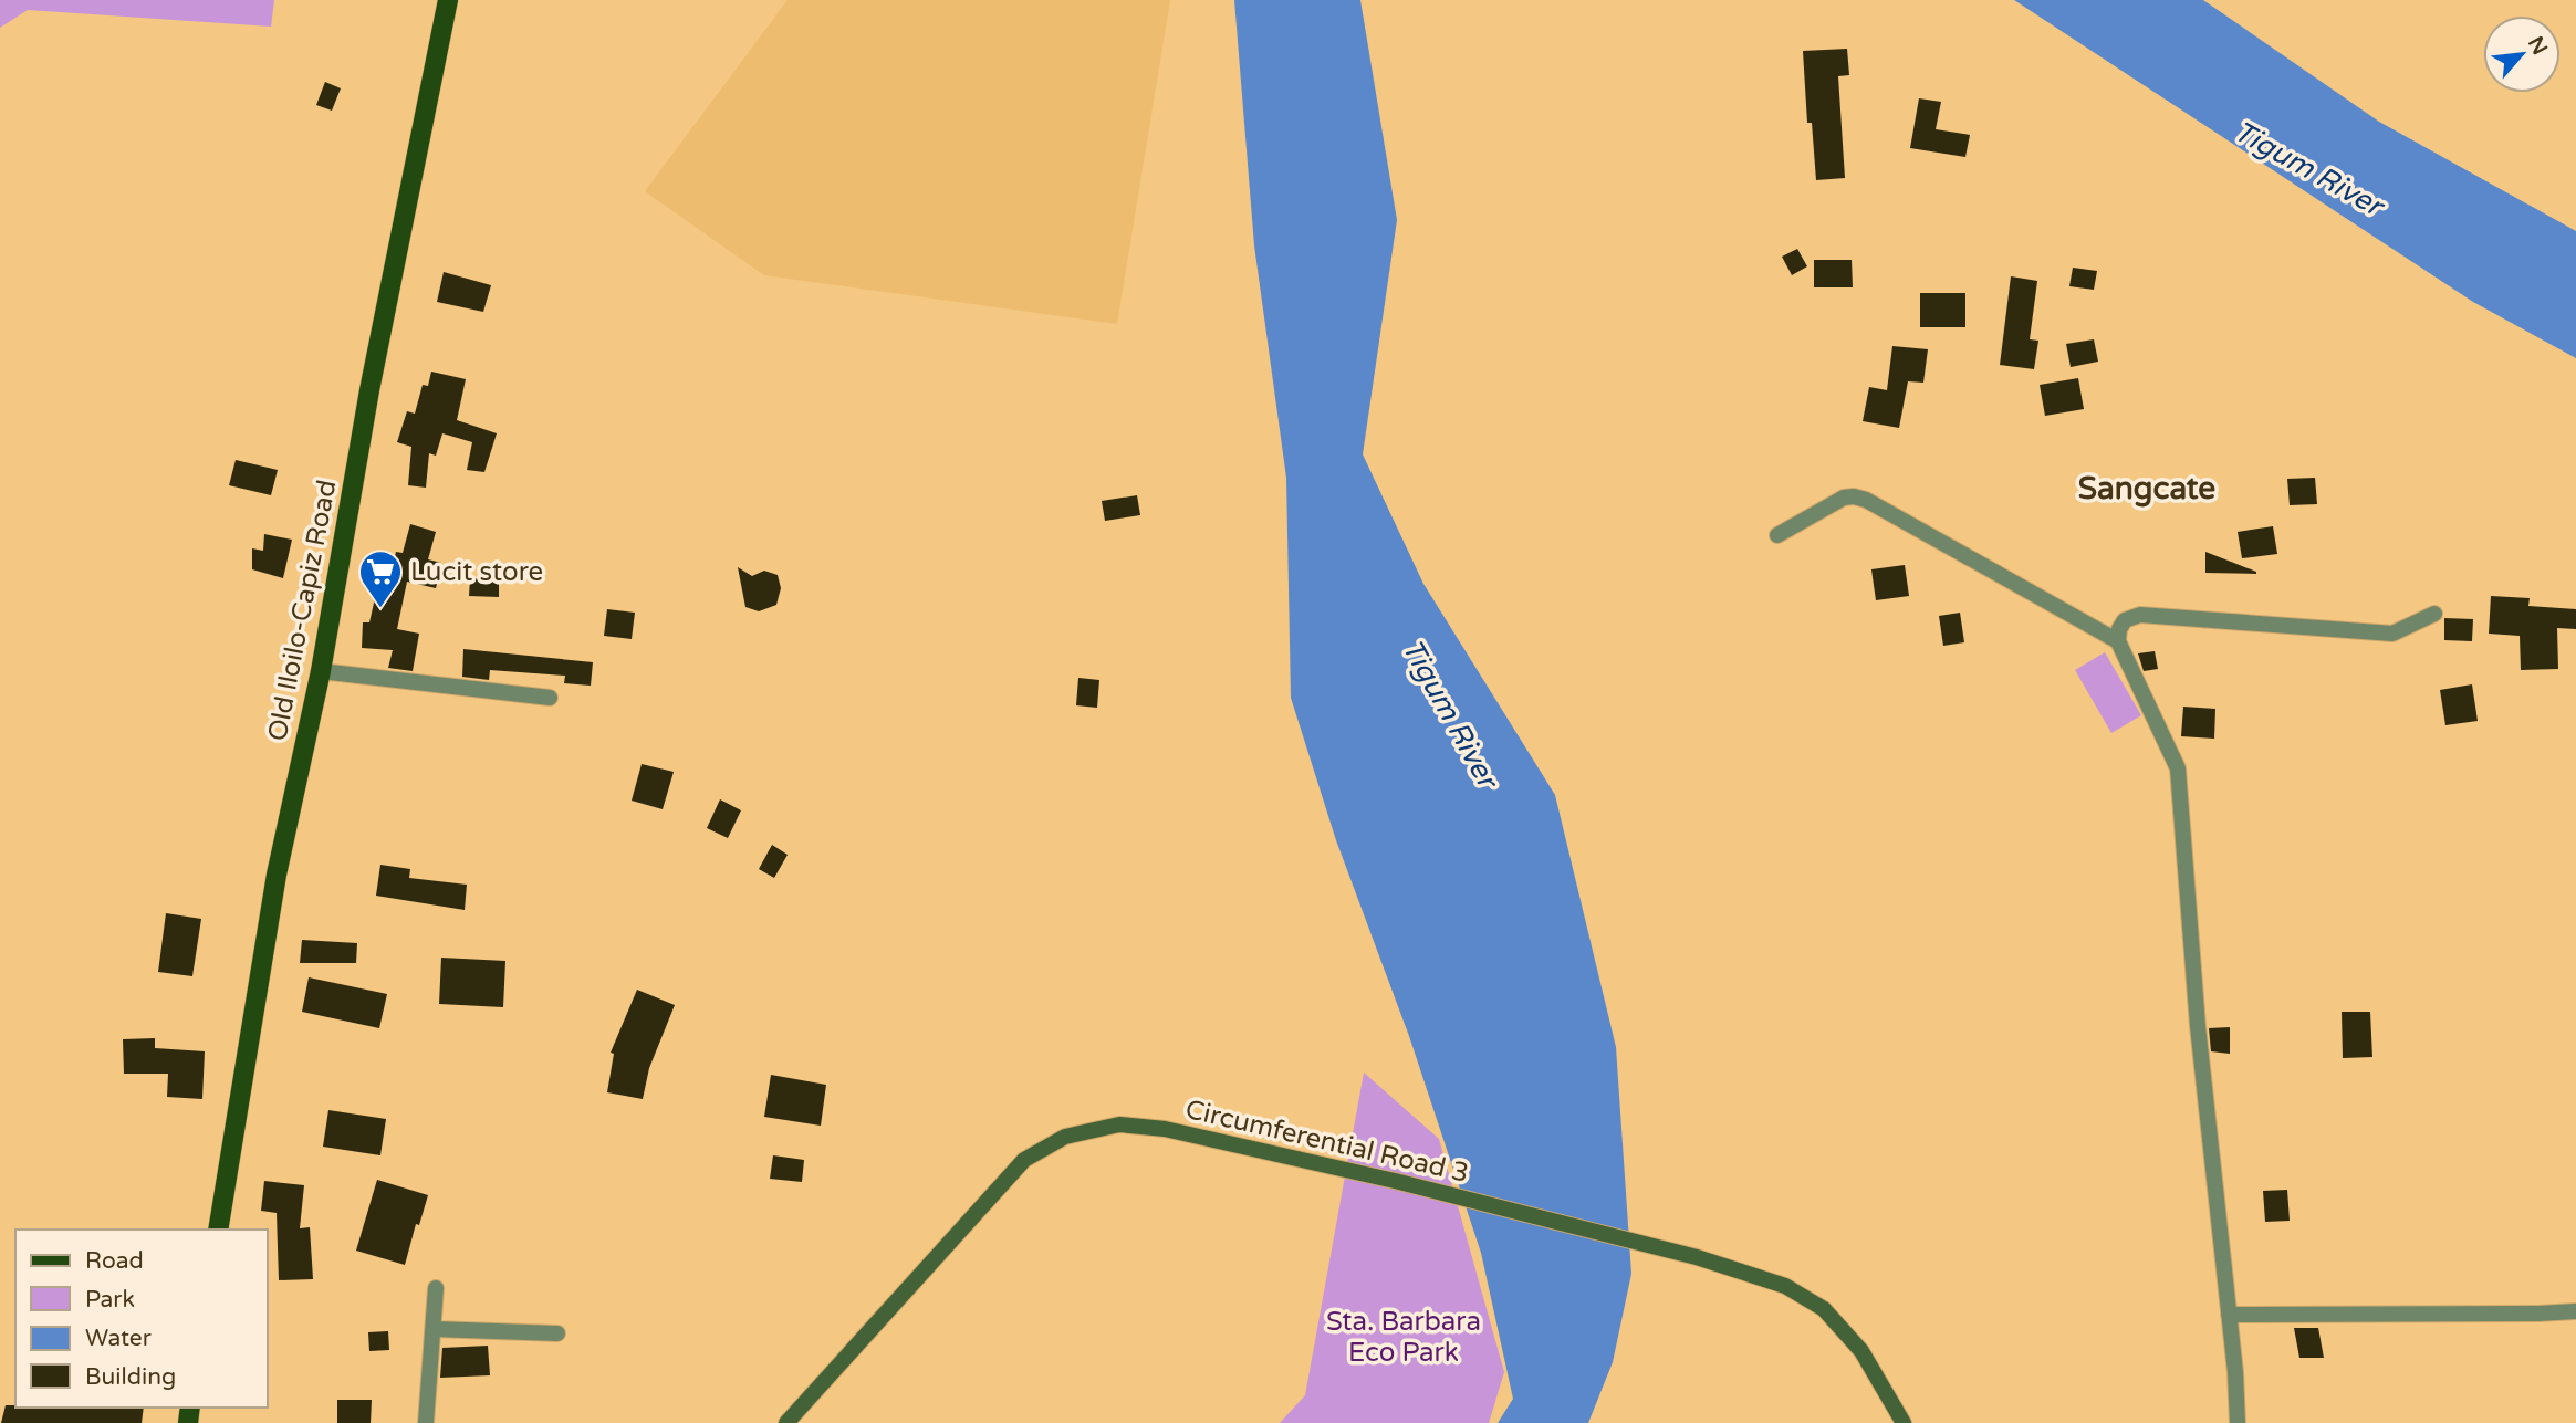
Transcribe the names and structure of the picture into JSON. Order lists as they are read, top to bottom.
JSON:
{
  "streets": {
    "main road": ["Old Iloilo-Capiz Road", "Circumferential Road 3"]
  },
  "districts": ["Sangcate"],
  "water": ["Tigum River"],
  "parks": ["Sta. Barbara Eco Park"],
  "places": {
    "supermarket": ["Lucit store"]
  },
  "legend": [
    "Road",
    "Park",
    "Water",
    "Building"
  ],
  "north": "top right"
}
